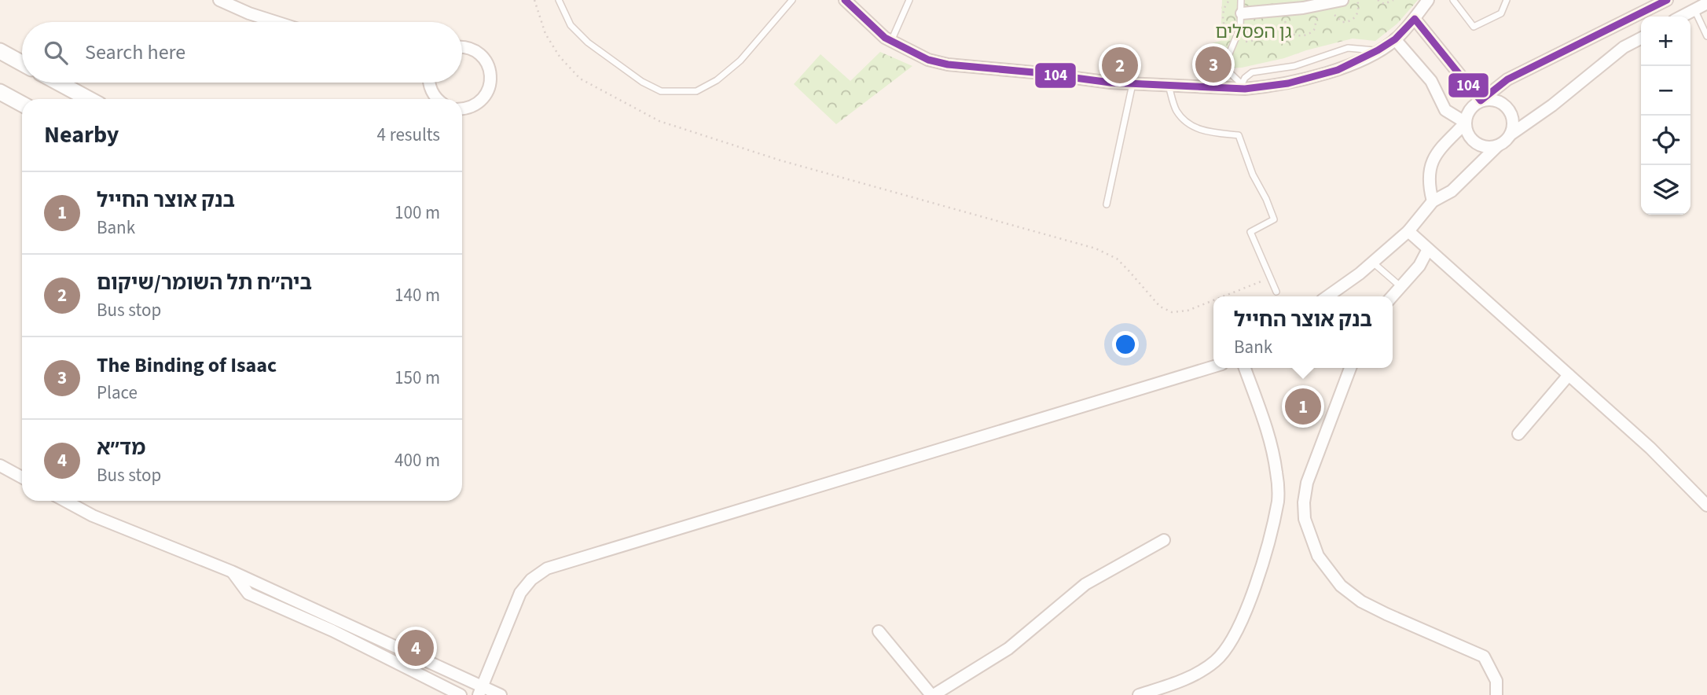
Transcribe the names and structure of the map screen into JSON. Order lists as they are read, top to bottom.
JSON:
{
  "parks": ["גן הפסלים"],
  "lines": ["transit line 104"],
  "page": {
    "map_buttons": ["+", "−"],
    "search": "Search here",
    "pins": [
      "3",
      "2",
      "1",
      "4"
    ],
    "heading": ["Nearby", "4 results"],
    "list": [
      {
        "mark": "1",
        "name": "בנק אוצר החייל",
        "note": "Bank",
        "value": "100 m"
      },
      {
        "mark": "2",
        "name": "ביה״ח תל השומר/שיקום",
        "note": "Bus stop",
        "value": "140 m"
      },
      {
        "mark": "3",
        "name": "The Binding of Isaac",
        "note": "Place",
        "value": "150 m"
      },
      {
        "mark": "4",
        "name": "מד״א",
        "note": "Bus stop",
        "value": "400 m"
      }
    ],
    "popup": ["בנק אוצר החייל", "Bank"]
  }
}
